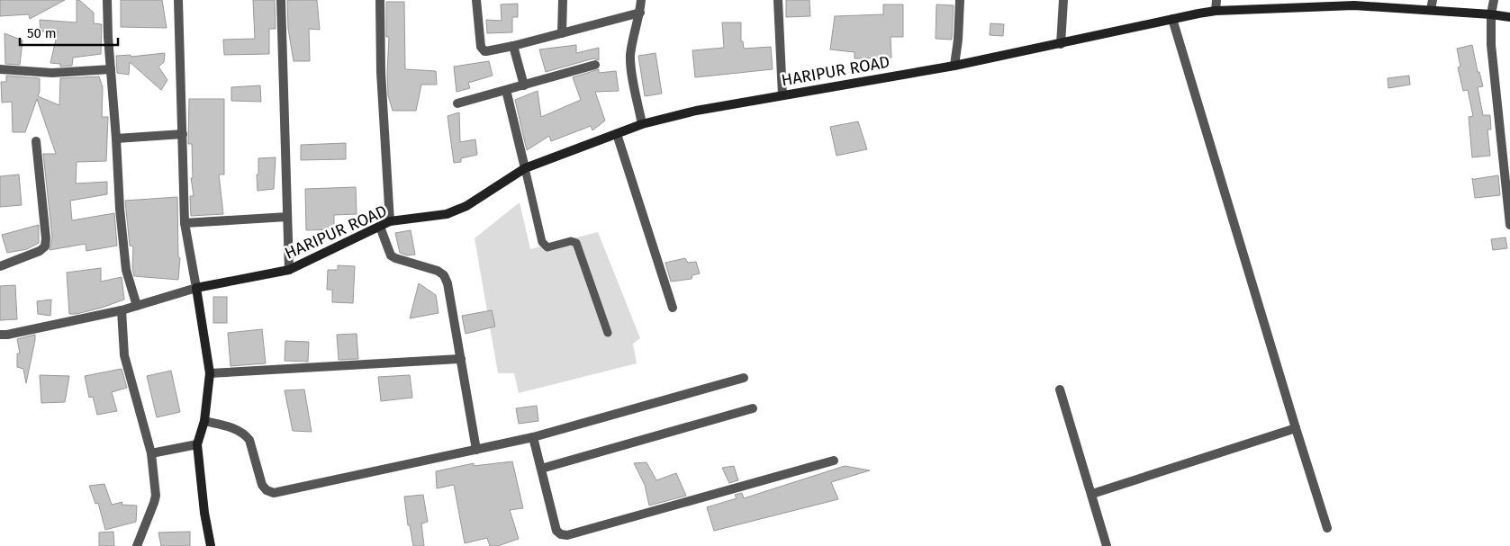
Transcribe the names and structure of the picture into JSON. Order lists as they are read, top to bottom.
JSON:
{
  "streets": {
    "street": ["HARIPUR ROAD"]
  },
  "scale_bar": "50 m"
}
